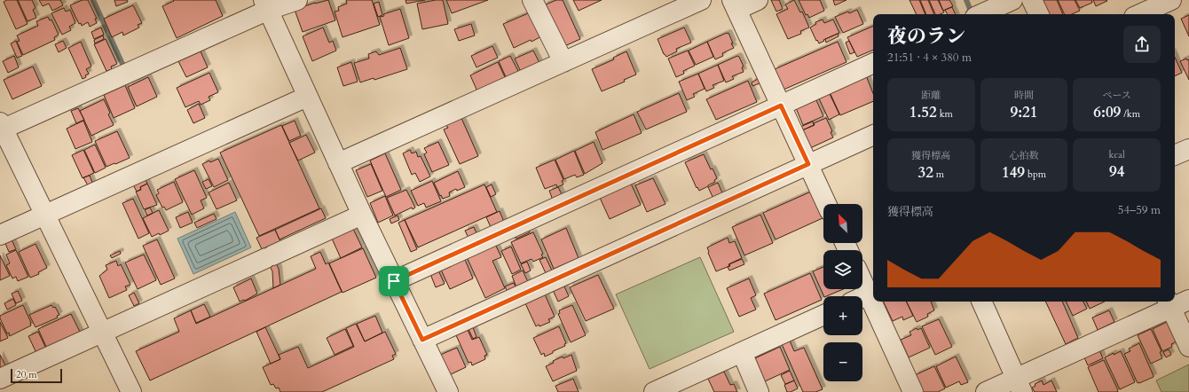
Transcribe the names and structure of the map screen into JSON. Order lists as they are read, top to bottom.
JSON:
{
  "scale_bar": "20 m",
  "north": "top left",
  "page": {
    "heading": ["夜のラン", "21:51 · 4 × 380 m"],
    "stats": [
      ["距離", "1.52 km"],
      ["時間", "9:21"],
      ["ペース", "6:09 /km"],
      ["獲得標高", "32 m"],
      ["心拍数", "149 bpm"],
      ["kcal", "94"]
    ],
    "chart": ["獲得標高", "54–59 m"],
    "map_buttons": ["+", "−"],
    "scale": "20 m"
  }
}
